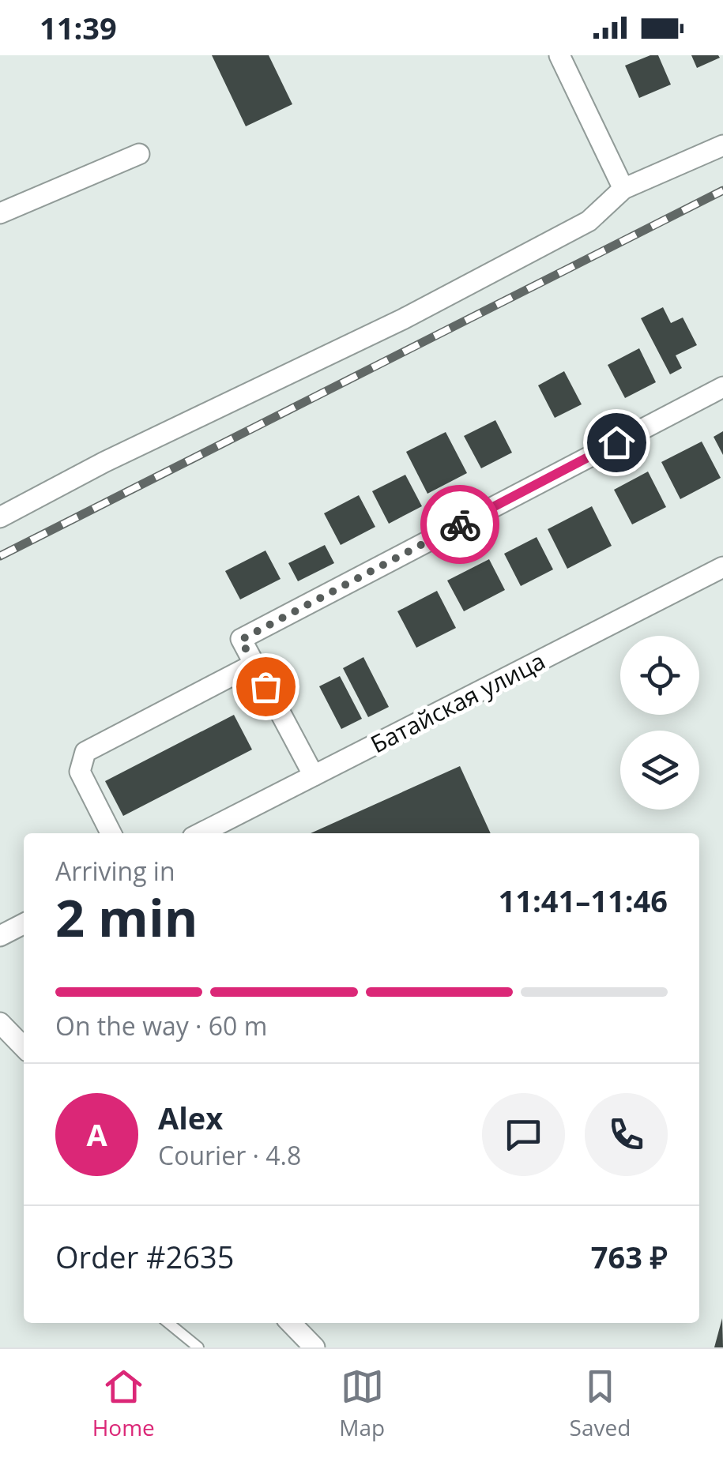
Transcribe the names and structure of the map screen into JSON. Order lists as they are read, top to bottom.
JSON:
{
  "streets": {
    "street": ["Батайская улица"]
  },
  "page": {
    "status": "11:39",
    "heading": ["2 min", "Arriving in", "11:41–11:46"],
    "panel": [
      "Alex",
      "Courier · 4.8",
      "Order #2635",
      "763 ₽"
    ],
    "bar": "On the way · 60 m",
    "round": "A",
    "tabs": ["Home", "Map", "Saved"]
  }
}
